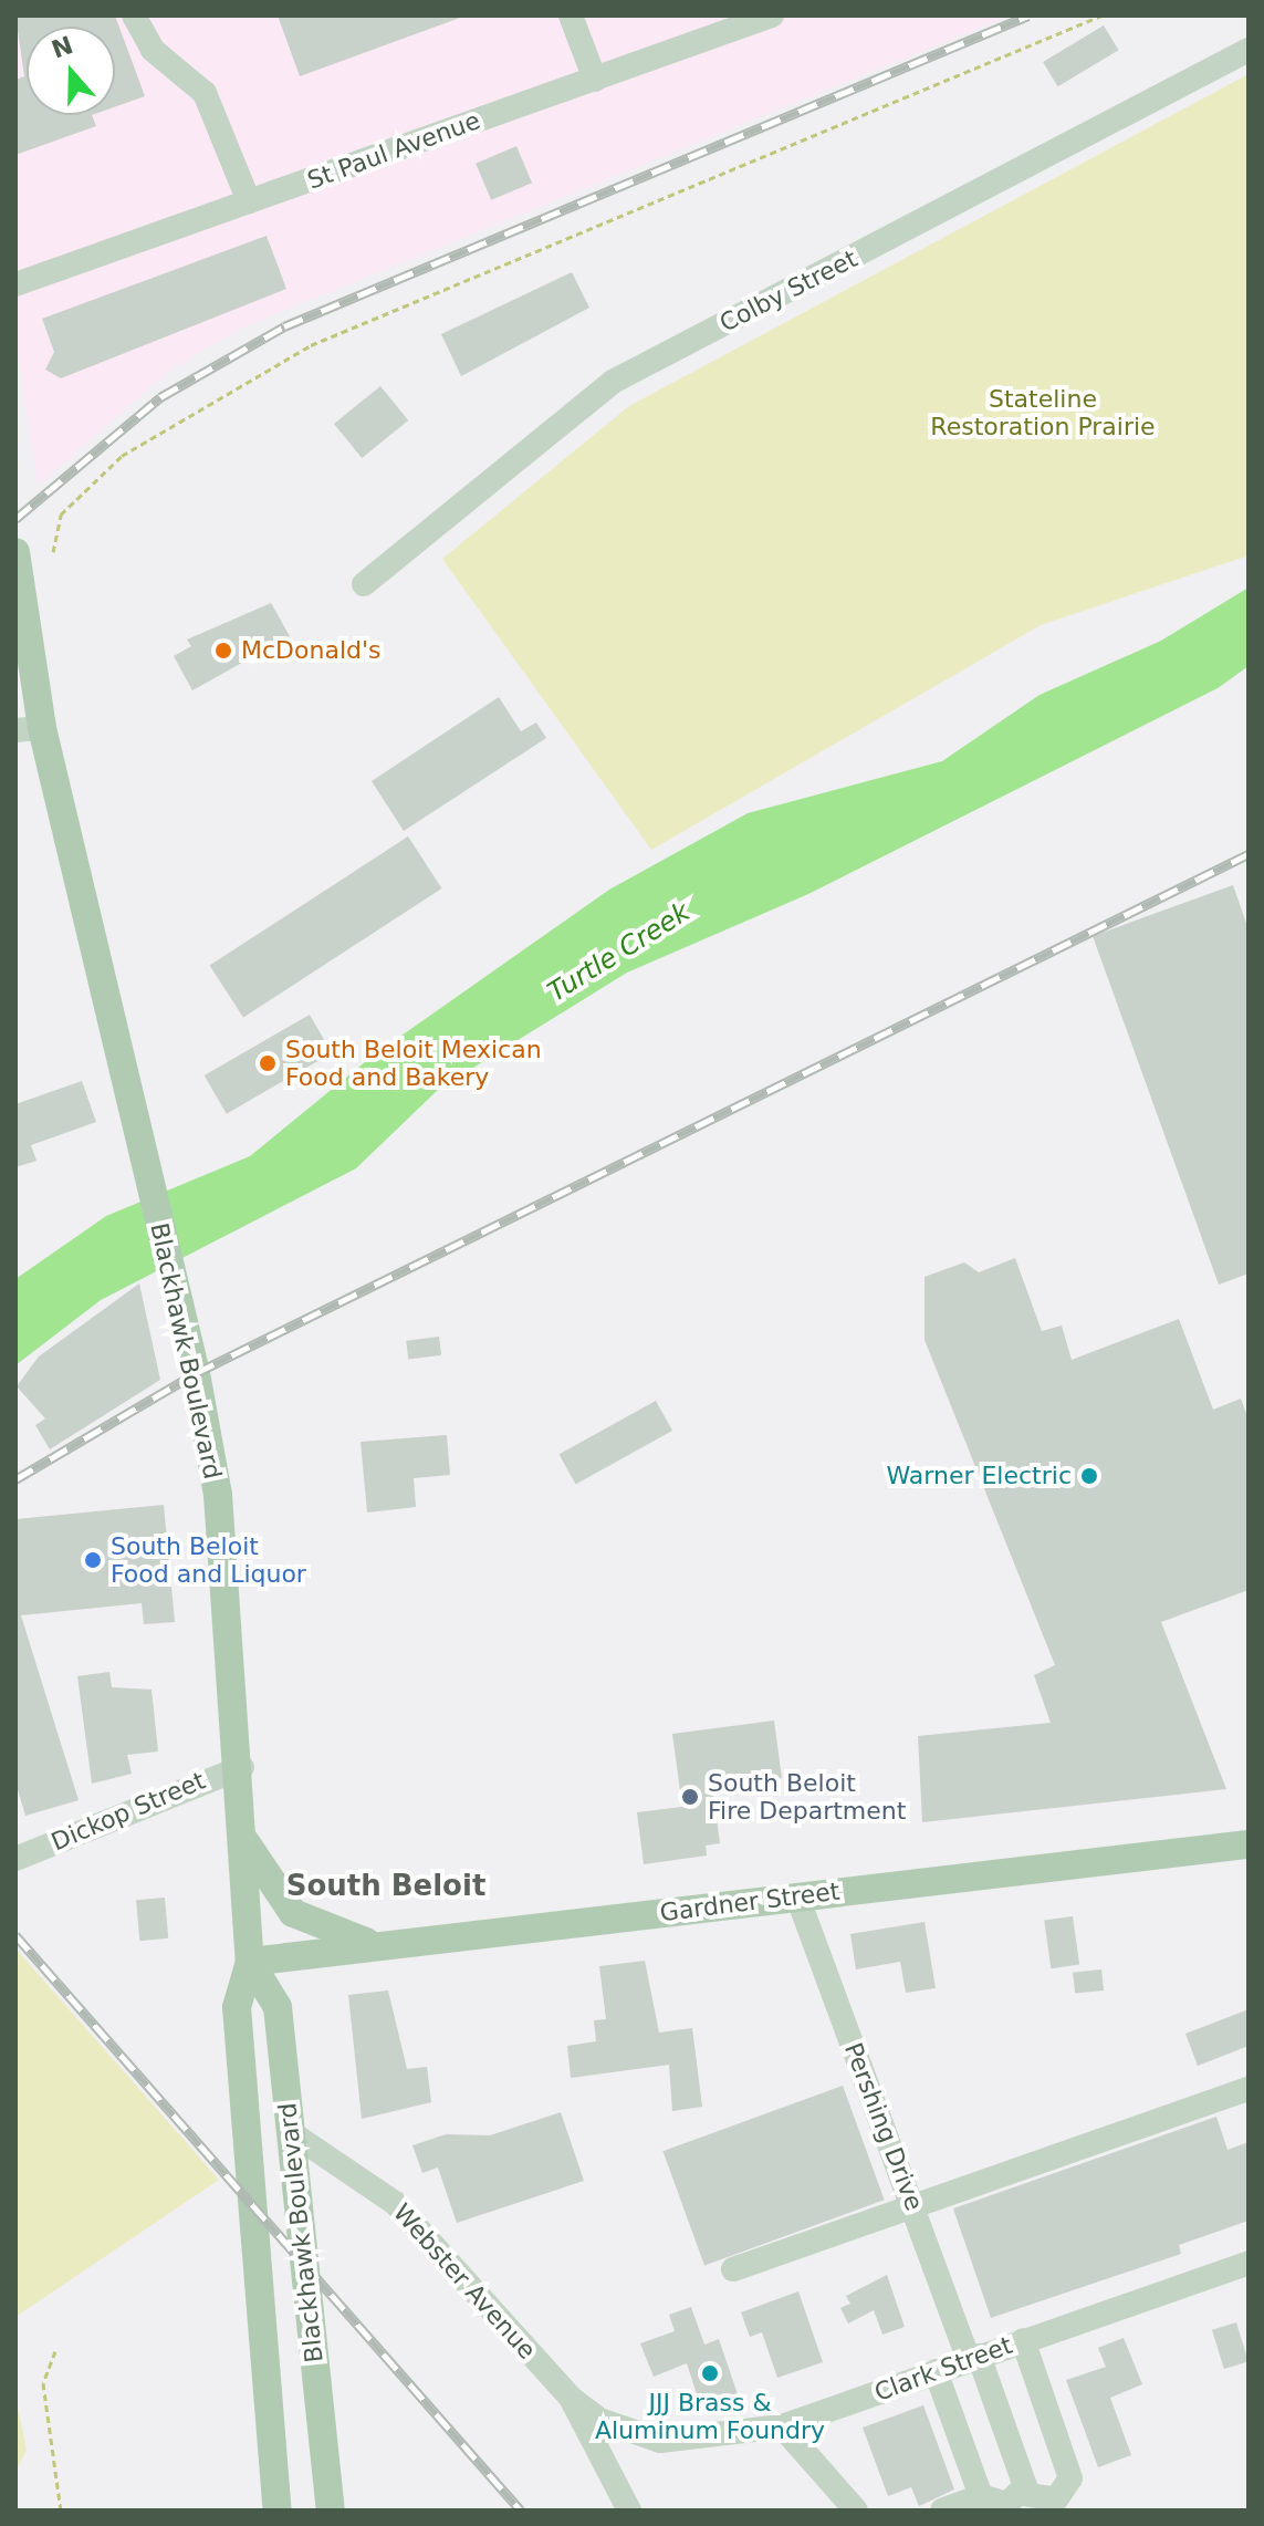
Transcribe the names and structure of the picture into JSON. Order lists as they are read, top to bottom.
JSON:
{
  "streets": {
    "main road": ["Blackhawk Boulevard", "Gardner Street"],
    "street": [
      "St Paul Avenue",
      "Colby Street",
      "Dickop Street",
      "Pershing Drive",
      "Webster Avenue",
      "Clark Street"
    ]
  },
  "crossings": [
    ["Blackhawk Boulevard", "Dickop Street"],
    ["Blackhawk Boulevard", "Gardner Street"],
    ["Blackhawk Boulevard", "Webster Avenue"],
    ["Gardner Street", "Pershing Drive"],
    ["Pershing Drive", "Clark Street"],
    ["Webster Avenue", "Clark Street"]
  ],
  "districts": ["South Beloit"],
  "water": ["Turtle Creek"],
  "parks": ["Stateline Restoration Prairie"],
  "places": [
    "McDonald's",
    "South Beloit Mexican Food and Bakery",
    "Warner Electric",
    "South Beloit Food and Liquor",
    "South Beloit Fire Department",
    "JJJ Brass & Aluminum Foundry"
  ],
  "north": "top"
}
